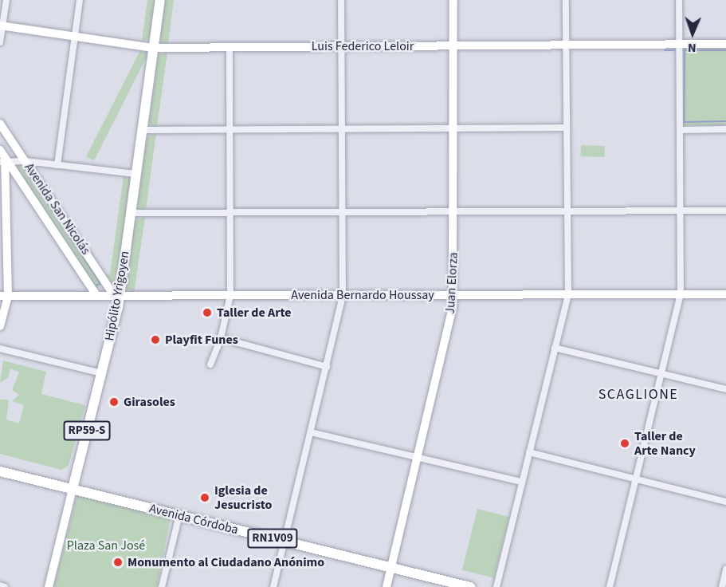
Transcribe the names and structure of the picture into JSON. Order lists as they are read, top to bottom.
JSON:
{
  "streets": {
    "main road": [
      "Hipólito Yrigoyen",
      "RP59-S",
      "Avenida Córdoba",
      "RN1V09"
    ],
    "street": [
      "Luis Federico Leloir",
      "Avenida San Nicolás",
      "Juan Elorza",
      "Avenida Bernardo Houssay"
    ]
  },
  "crossings": [
    ["Luis Federico Leloir", "Juan Elorza"],
    ["Luis Federico Leloir", "Hipólito Yrigoyen"],
    ["Avenida San Nicolás", "Avenida Bernardo Houssay"],
    ["Avenida San Nicolás", "Hipólito Yrigoyen"],
    ["Juan Elorza", "Avenida Bernardo Houssay"],
    ["Juan Elorza", "Avenida Córdoba"],
    ["Avenida Bernardo Houssay", "Hipólito Yrigoyen"],
    ["Hipólito Yrigoyen", "Avenida Córdoba"]
  ],
  "districts": ["SCAGLIONE"],
  "parks": ["Plaza San José"],
  "places": [
    "Taller de Arte",
    "Playfit Funes",
    "Girasoles",
    "Taller de Arte Nancy",
    "Iglesia de Jesucristo",
    "Monumento al Ciudadano Anónimo"
  ],
  "north": "bottom"
}
